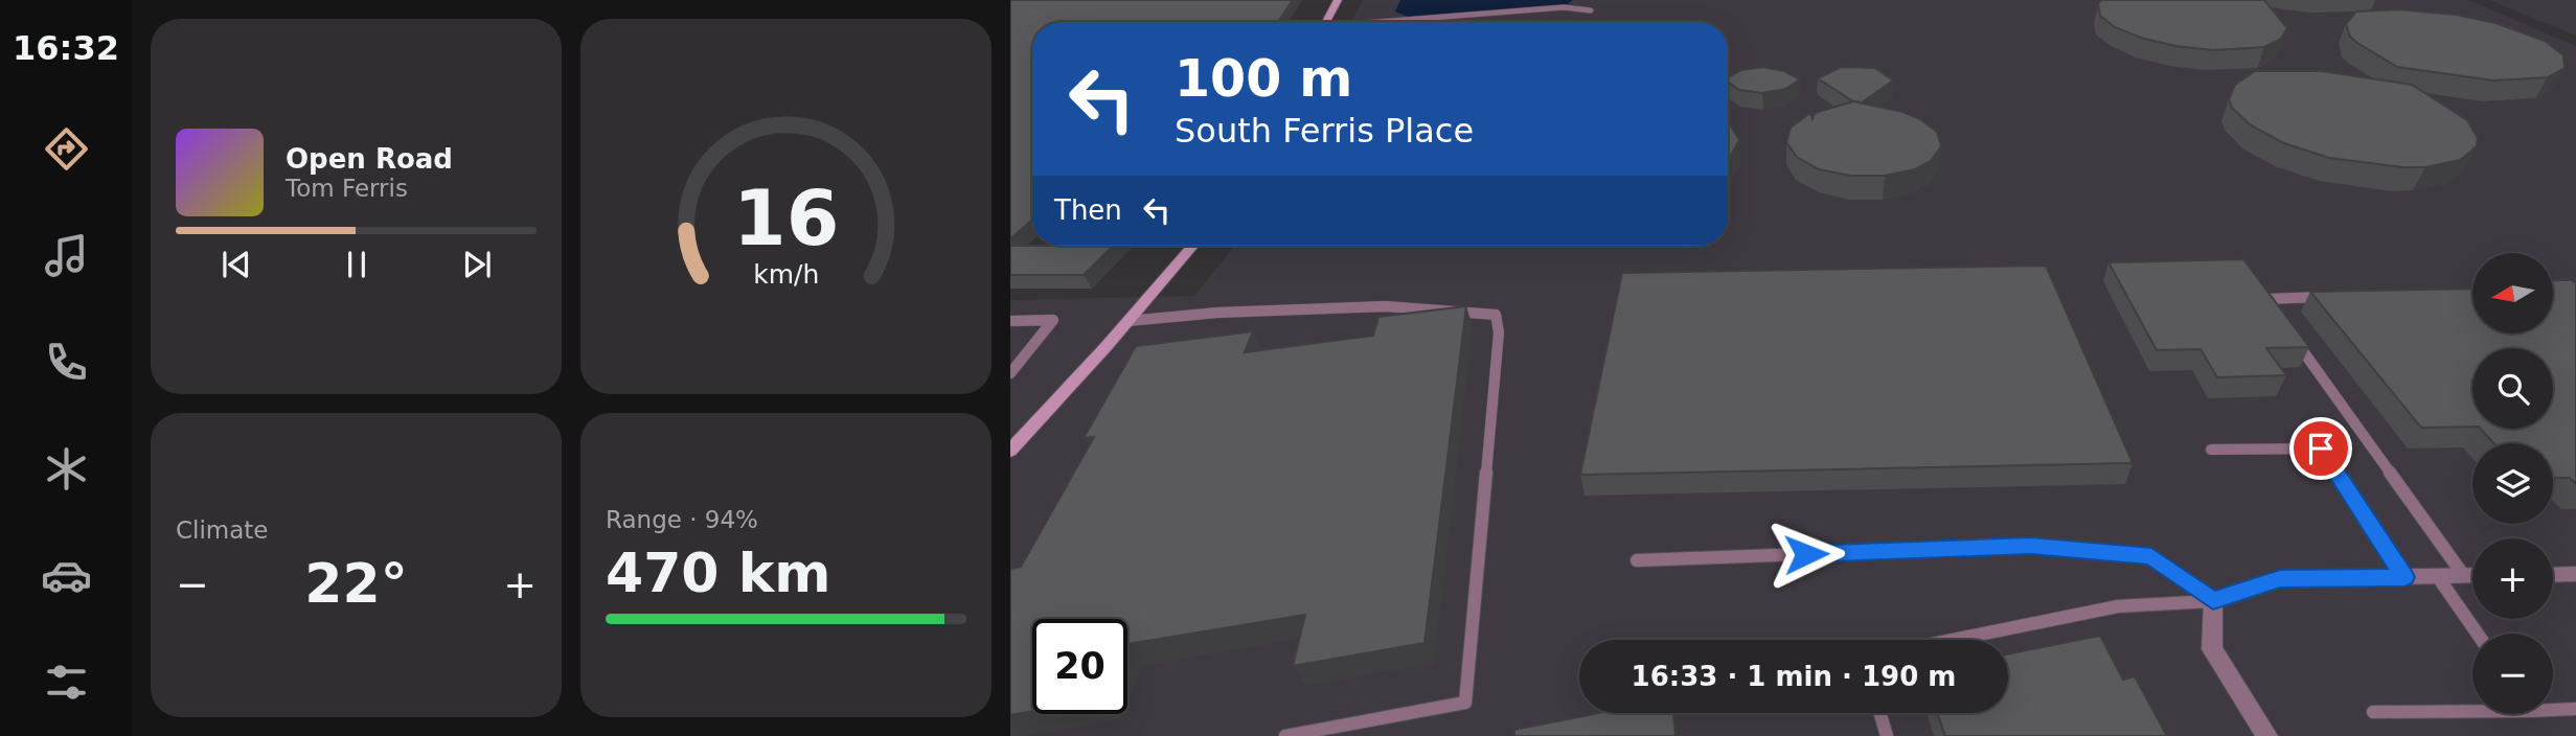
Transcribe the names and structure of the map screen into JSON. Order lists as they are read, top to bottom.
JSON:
{
  "north": "left",
  "page": {
    "tabs": "16:32",
    "turn": ["100 m", "South Ferris Place"],
    "song": ["Open Road", "Tom Ferris"],
    "then": "Then",
    "map_buttons": ["+", "−"],
    "tile": [
      "Climate",
      ["Range · 94%", "470 km"]
    ],
    "heat": ["−", "22°", "+"],
    "limit": "20",
    "trip": "16:33 · 1 min · 190 m",
    "gauge": ["16", "km/h"]
  }
}
